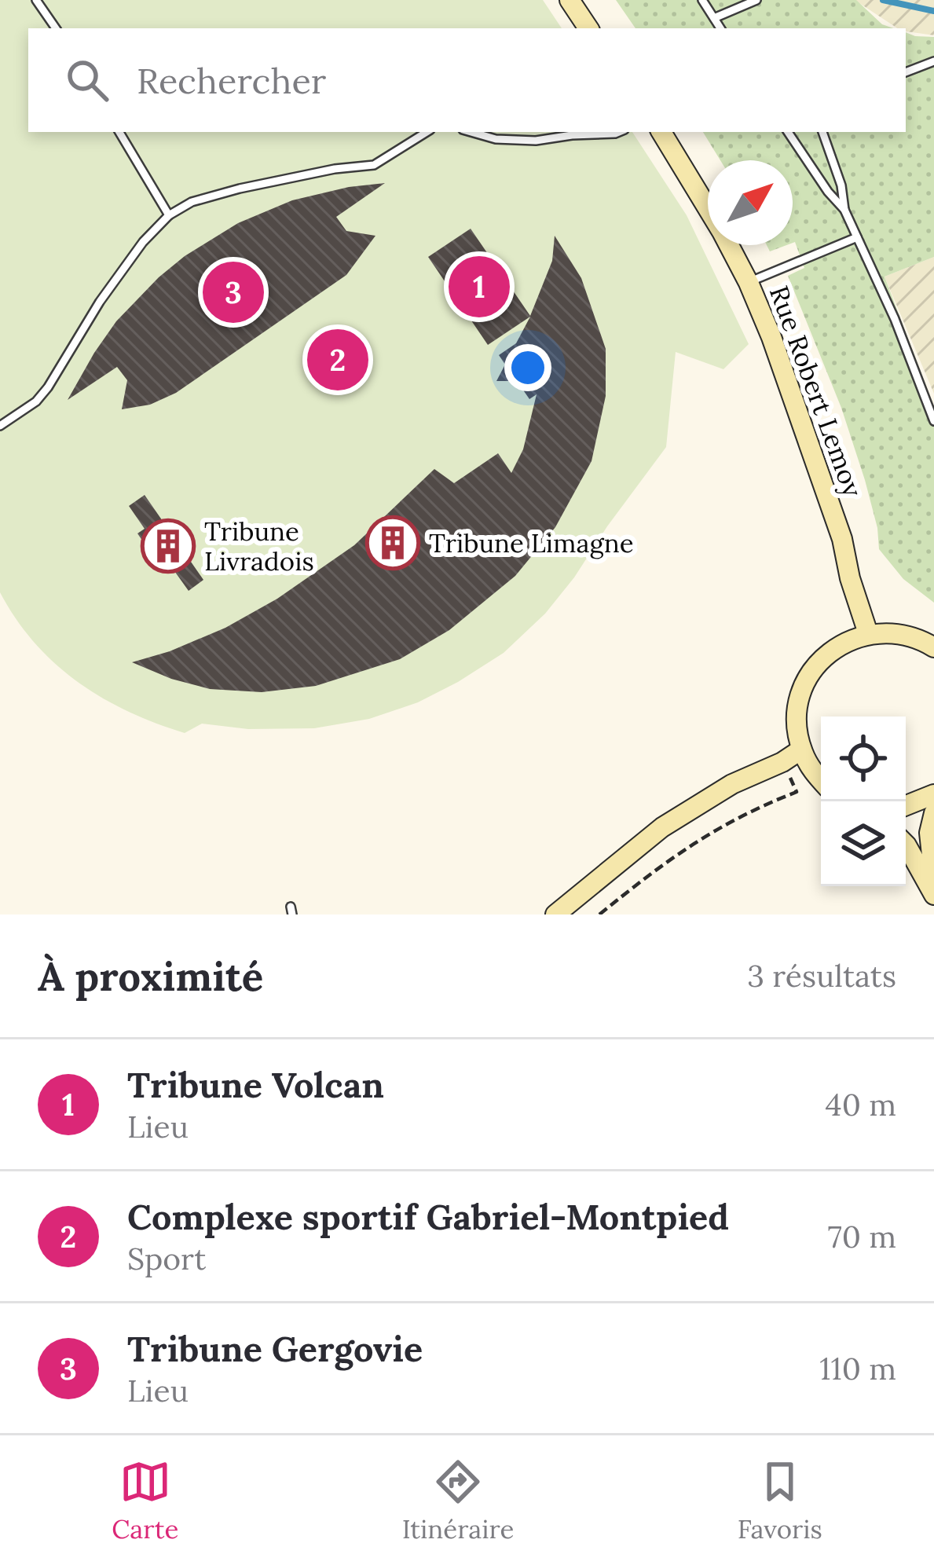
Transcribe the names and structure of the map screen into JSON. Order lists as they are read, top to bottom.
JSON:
{
  "streets": {
    "main road": ["Rue Robert Lemoy"]
  },
  "places": {
    "building": ["Tribune Limagne", "Tribune Livradois"]
  },
  "north": "top right",
  "page": {
    "search": "Rechercher",
    "pins": ["1", "3", "2"],
    "heading": ["À proximité", "3 résultats"],
    "list": [
      {
        "mark": "1",
        "name": "Tribune Volcan",
        "note": "Lieu",
        "value": "40 m"
      },
      {
        "mark": "2",
        "name": "Complexe sportif Gabriel-Montpied",
        "note": "Sport",
        "value": "70 m"
      },
      {
        "mark": "3",
        "name": "Tribune Gergovie",
        "note": "Lieu",
        "value": "110 m"
      }
    ],
    "nav": ["Carte", "Itinéraire", "Favoris"]
  }
}
